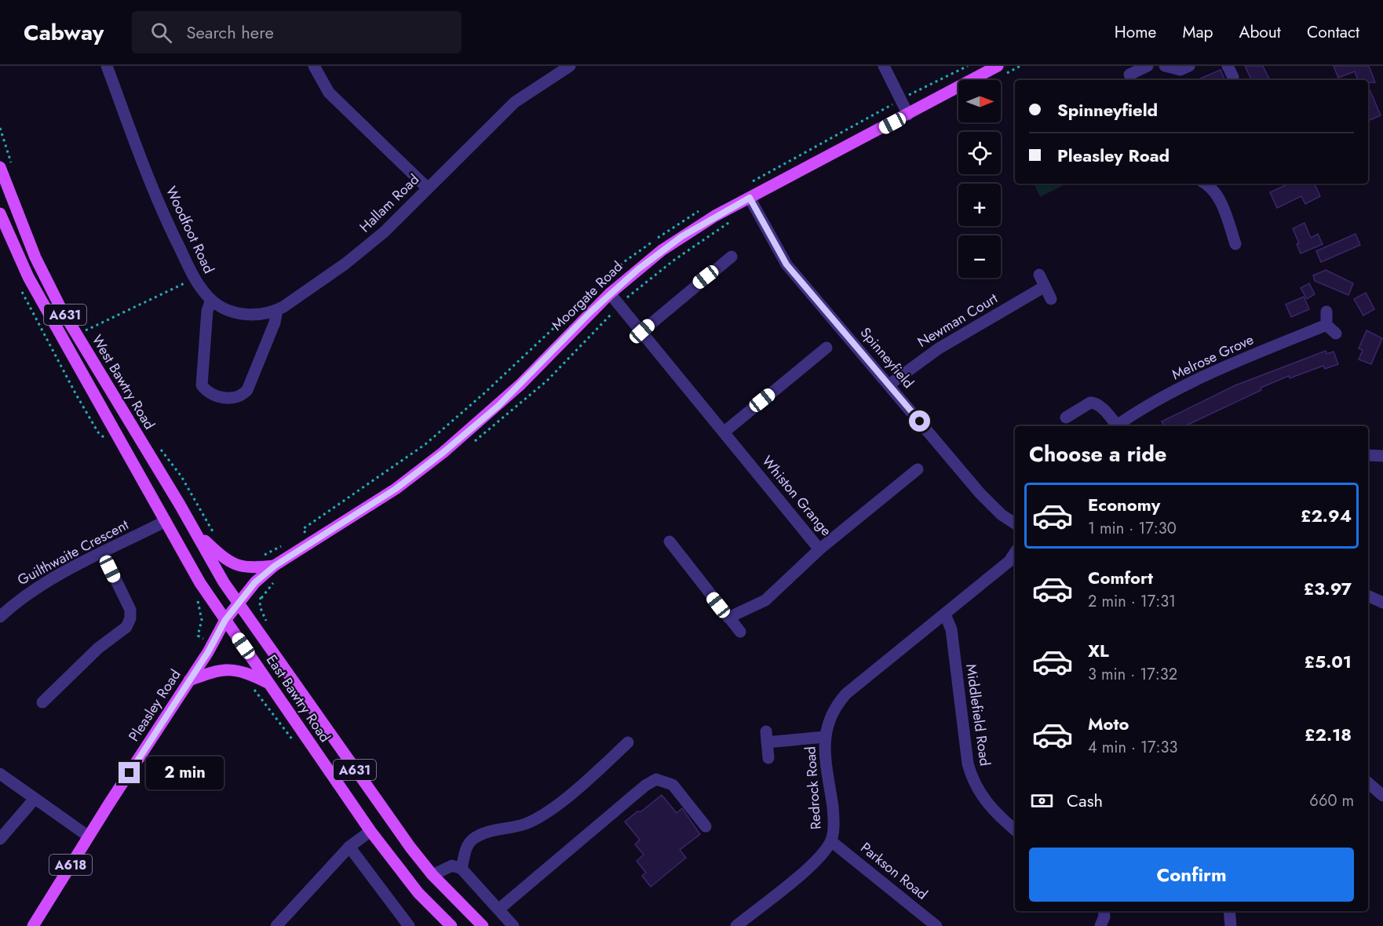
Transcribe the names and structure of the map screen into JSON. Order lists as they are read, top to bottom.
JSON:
{
  "streets": {
    "main road": [
      "Moorgate Road",
      "A631",
      "West Bawtry Road",
      "East Bawtry Road",
      "Pleasley Road",
      "A618"
    ],
    "street": [
      "Hallam Road",
      "Woodfoot Road",
      "Newman Court",
      "Melrose Grove",
      "Spinneyfield",
      "Whiston Grange",
      "Guilthwaite Crescent",
      "Middlefield Road",
      "Redrock Road",
      "Parkson Road"
    ]
  },
  "crossings": [
    ["Hallam Road", "Woodfoot Road"],
    ["Moorgate Road", "Spinneyfield"],
    ["Moorgate Road", "West Bawtry Road"],
    ["Moorgate Road", "Whiston Grange"],
    ["Moorgate Road", "East Bawtry Road"],
    ["Moorgate Road", "A618"],
    ["A631", "Guilthwaite Crescent"],
    ["A631", "East Bawtry Road"],
    ["A631", "Pleasley Road"],
    ["A631", "A618"],
    ["Newman Court", "Spinneyfield"],
    ["West Bawtry Road", "East Bawtry Road"],
    ["West Bawtry Road", "A618"],
    ["East Bawtry Road", "Pleasley Road"],
    ["East Bawtry Road", "A618"],
    ["Pleasley Road", "A618"],
    ["Middlefield Road", "Redrock Road"],
    ["Redrock Road", "Parkson Road"]
  ],
  "north": "right",
  "page": {
    "header": "Cabway",
    "search": "Search here",
    "nav": [
      "Home",
      "Map",
      "About",
      "Contact"
    ],
    "map_buttons": ["+", "−"],
    "banner": ["Spinneyfield", "Pleasley Road"],
    "heading": "Choose a ride",
    "list": [
      {
        "name": "Economy",
        "note": "1 min · 17:30",
        "value": "£2.94"
      },
      {
        "name": "Comfort",
        "note": "2 min · 17:31",
        "value": "£3.97"
      },
      {
        "name": "XL",
        "note": "3 min · 17:32",
        "value": "£5.01"
      },
      {
        "name": "Moto",
        "note": "4 min · 17:33",
        "value": "£2.18"
      }
    ],
    "bubble": "2 min",
    "pay": ["Cash", "660 m"],
    "buttons": "Confirm"
  }
}
